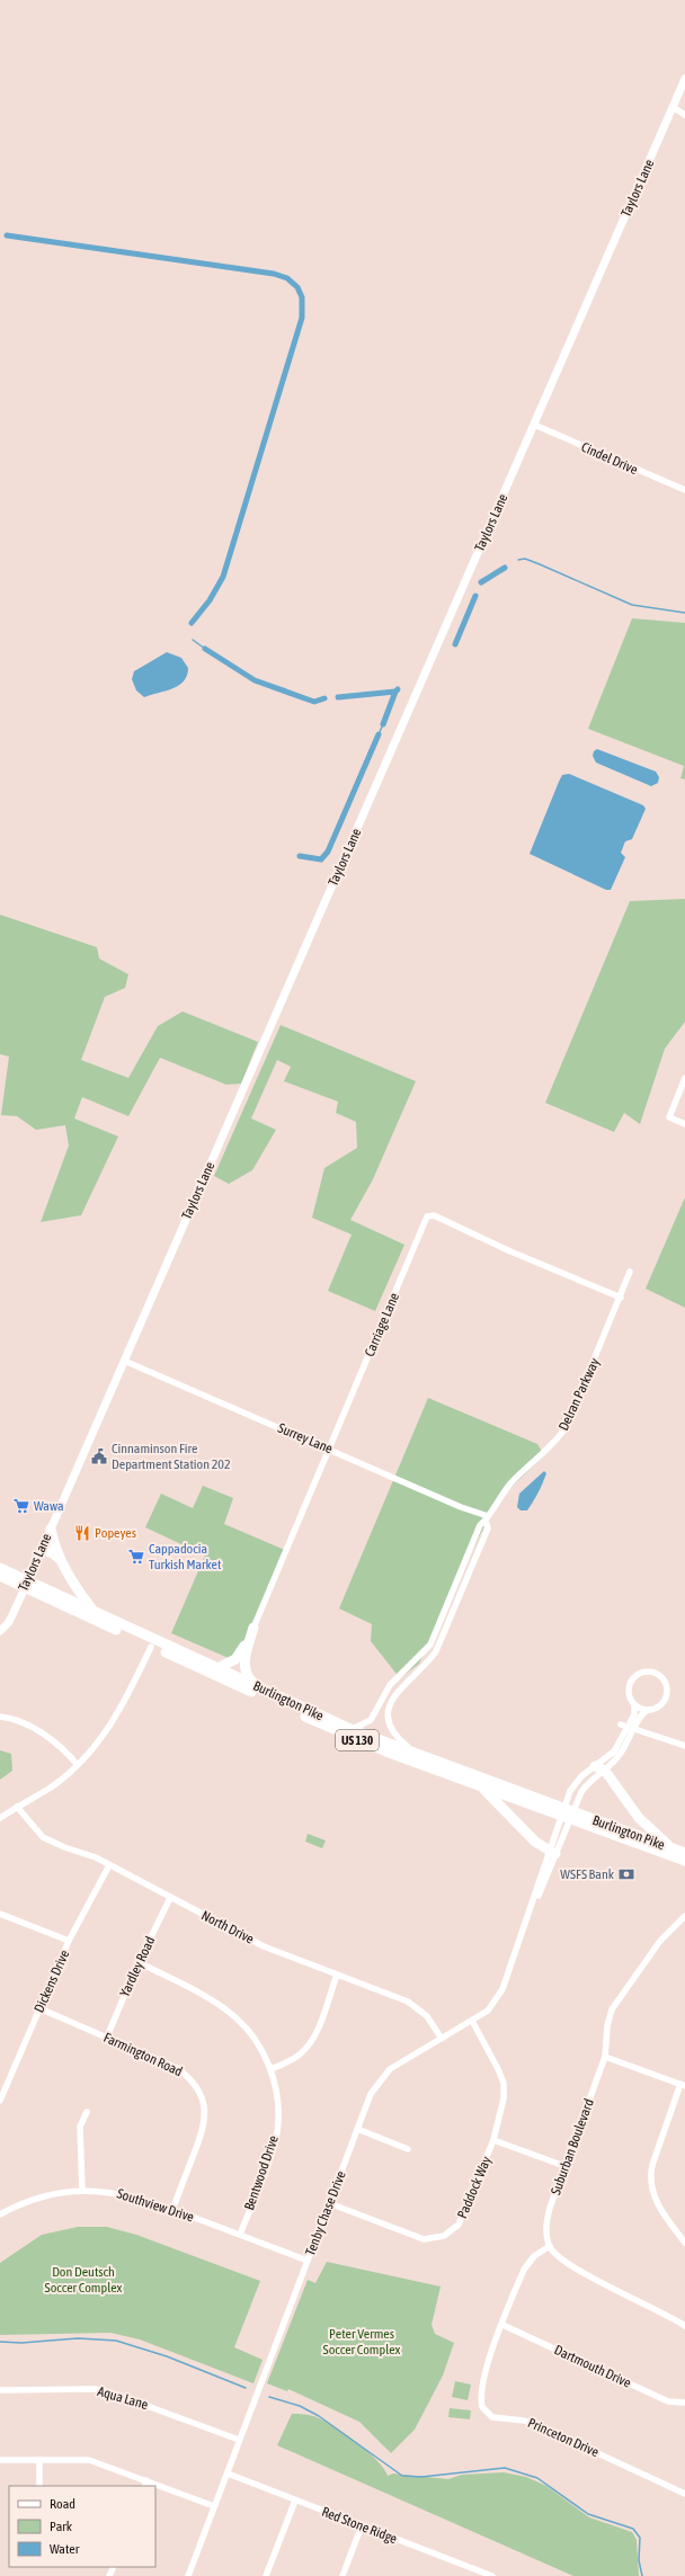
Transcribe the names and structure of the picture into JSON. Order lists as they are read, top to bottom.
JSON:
{
  "streets": {
    "highway": ["Burlington Pike", "US 130"],
    "street": [
      "Taylors Lane",
      "Cindel Drive",
      "Carriage Lane",
      "Delran Parkway",
      "Surrey Lane",
      "North Drive",
      "Yardley Road",
      "Dickens Drive",
      "Farmington Road",
      "Suburban Boulevard",
      "Bentwood Drive",
      "Paddock Way",
      "Southview Drive",
      "Tenby Chase Drive",
      "Dartmouth Drive",
      "Aqua Lane",
      "Princeton Drive",
      "Red Stone Ridge"
    ]
  },
  "crossings": [
    ["Taylors Lane", "Cindel Drive"],
    ["Taylors Lane", "Surrey Lane"],
    ["Taylors Lane", "Burlington Pike"],
    ["Carriage Lane", "Delran Parkway"],
    ["Carriage Lane", "Surrey Lane"],
    ["Delran Parkway", "Surrey Lane"],
    ["Delran Parkway", "Burlington Pike"],
    ["Burlington Pike", "Tenby Chase Drive"],
    ["North Drive", "Yardley Road"],
    ["North Drive", "Dickens Drive"],
    ["North Drive", "Tenby Chase Drive"],
    ["Yardley Road", "Farmington Road"],
    ["Yardley Road", "Bentwood Drive"],
    ["Dickens Drive", "Farmington Road"],
    ["Farmington Road", "Southview Drive"],
    ["Suburban Boulevard", "Princeton Drive"],
    ["Bentwood Drive", "Southview Drive"],
    ["Paddock Way", "Tenby Chase Drive"],
    ["Southview Drive", "Tenby Chase Drive"],
    ["Tenby Chase Drive", "Aqua Lane"],
    ["Tenby Chase Drive", "Red Stone Ridge"],
    ["Dartmouth Drive", "Princeton Drive"]
  ],
  "parks": ["Don Deutsch Soccer Complex", "Peter Vermes Soccer Complex"],
  "places": {
    "public building": ["Cinnaminson Fire Department Station 202"],
    "supermarket": ["Wawa", "Cappadocia Turkish Market"],
    "restaurant": ["Popeyes"],
    "bank": ["WSFS Bank"]
  },
  "legend": ["Road", "Park", "Water"]
}
